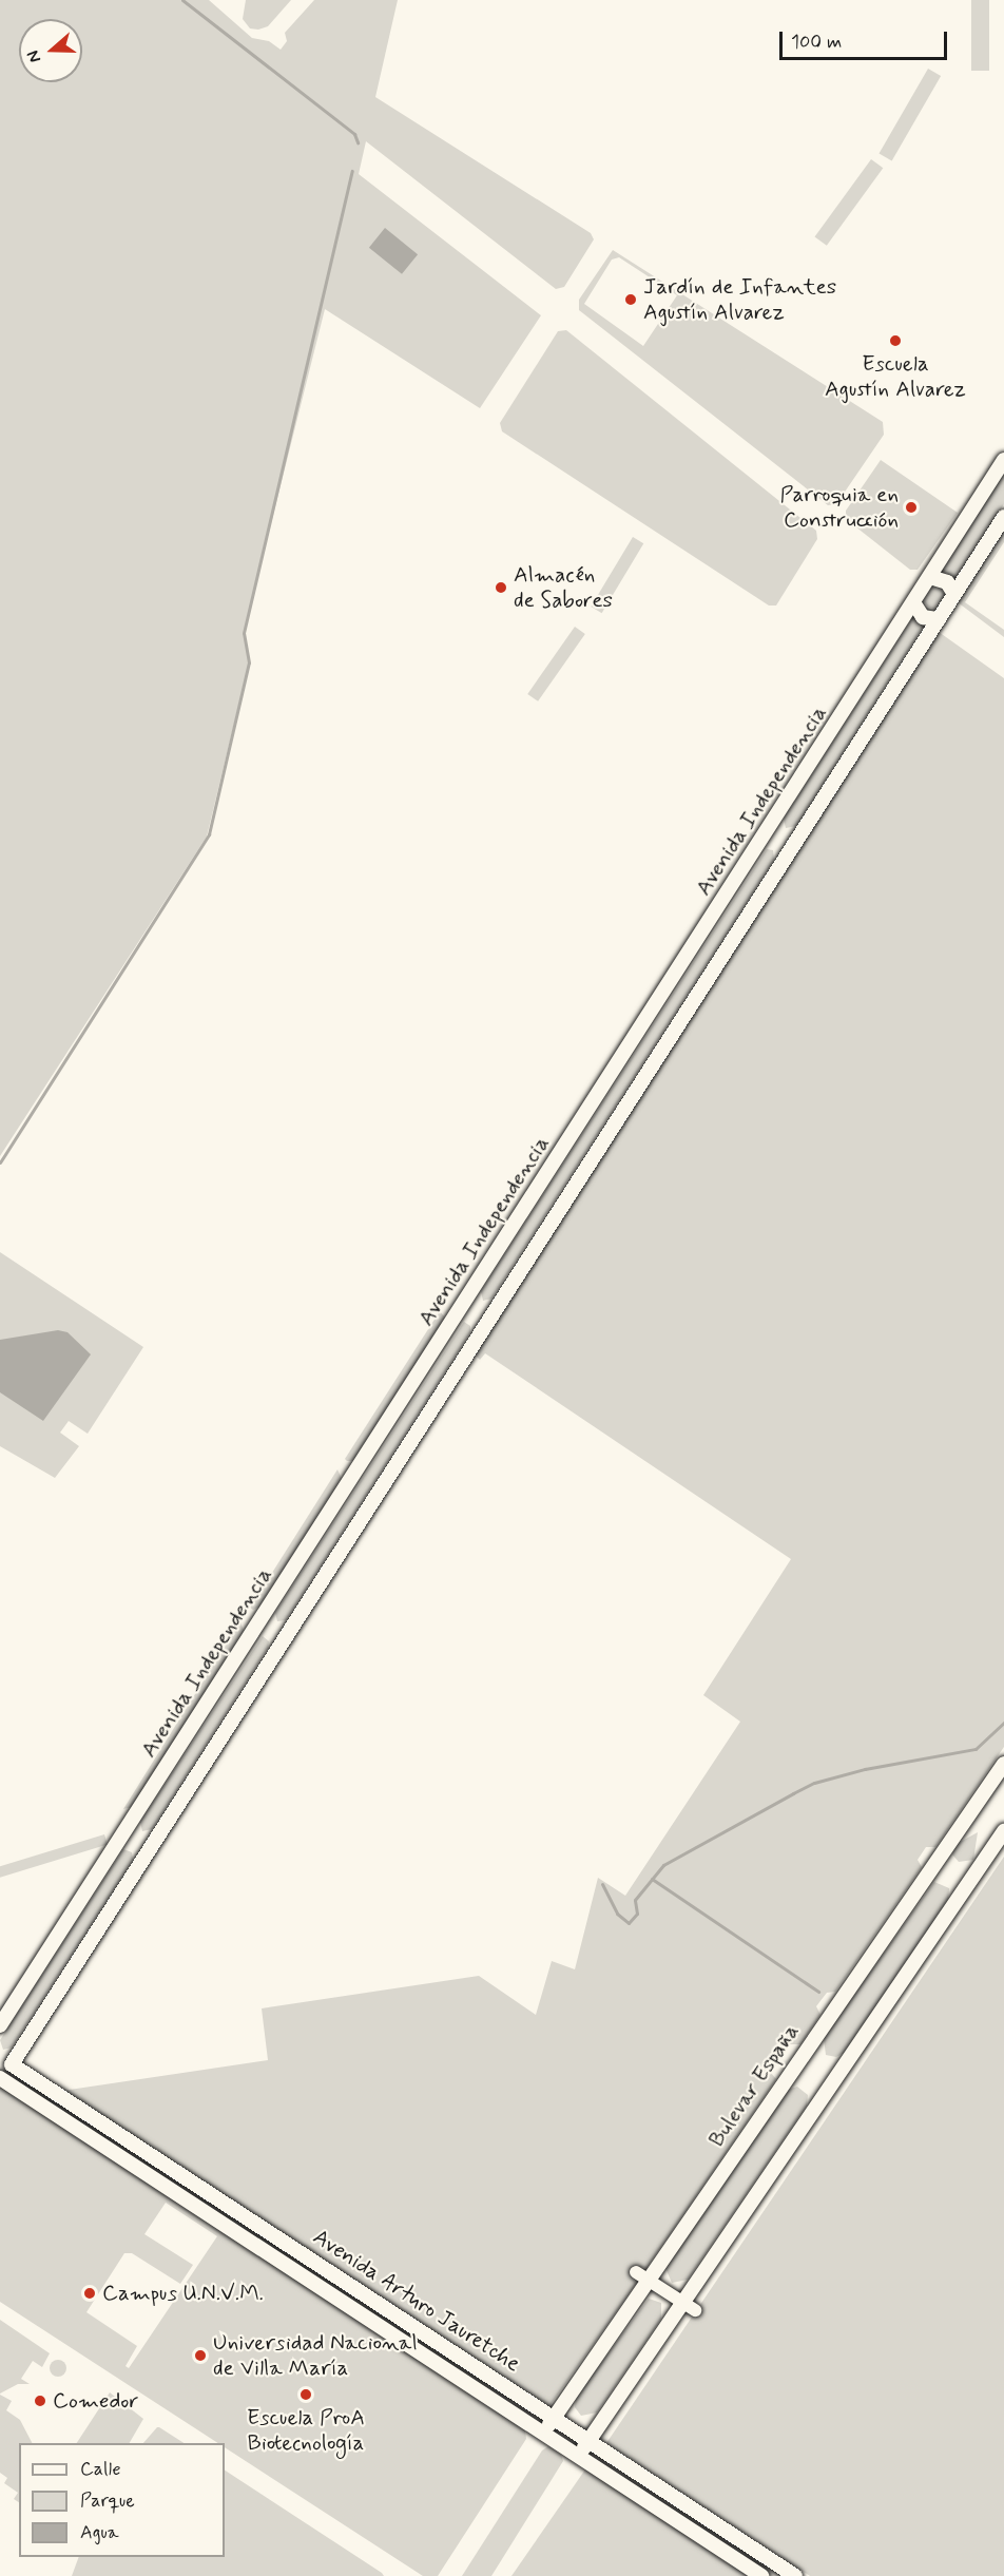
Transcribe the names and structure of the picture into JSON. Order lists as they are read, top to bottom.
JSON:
{
  "streets": {
    "main road": ["Avenida Independencia", "Bulevar España", "Avenida Arturo Jauretche"]
  },
  "crossings": [
    ["Bulevar España", "Avenida Arturo Jauretche"]
  ],
  "places": [
    "Jardín de Infantes Agustín Alvarez",
    "Escuela Agustín Alvarez",
    "Parroquia en Construcción",
    "Almacén de Sabores",
    "Campus U.N.V.M.",
    "Universidad Nacional de Villa María",
    "Escuela ProA Biotecnología",
    "Comedor"
  ],
  "legend": ["Calle", "Parque", "Agua"],
  "scale_bar": "100 m",
  "north": "left"
}
